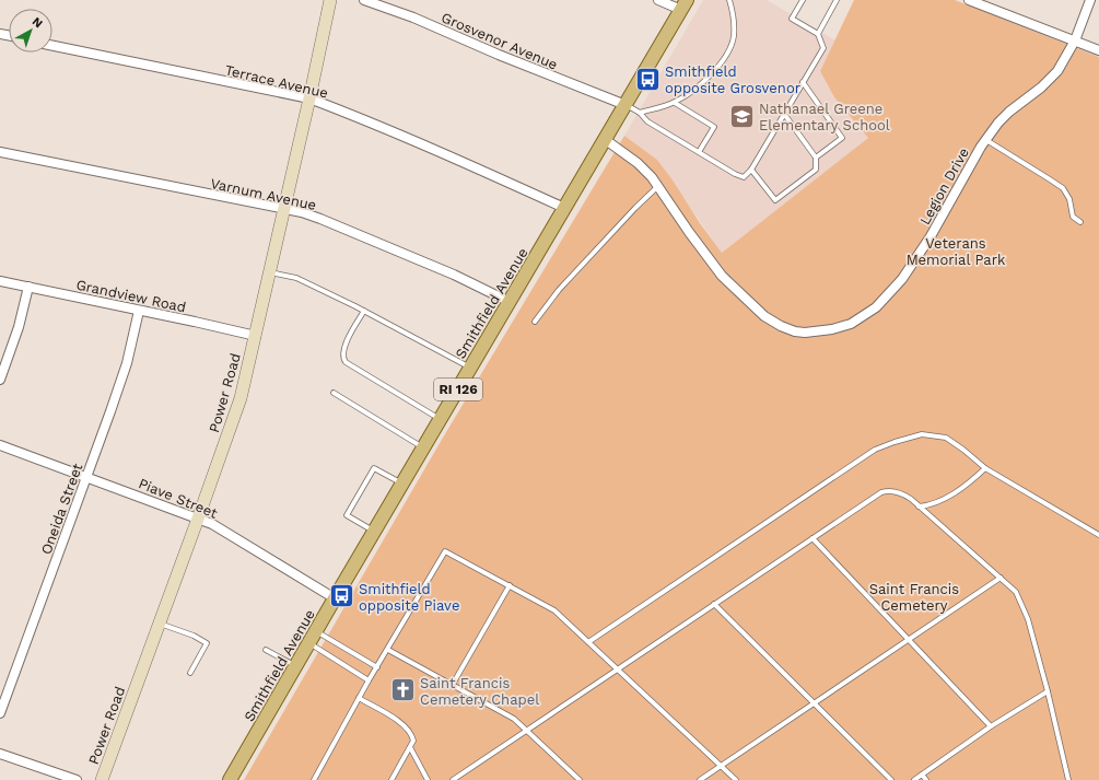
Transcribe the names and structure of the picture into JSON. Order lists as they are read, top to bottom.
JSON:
{
  "streets": {
    "main road": ["Smithfield Avenue", "RI 126", "Power Road"],
    "street": [
      "Grosvenor Avenue",
      "Terrace Avenue",
      "Legion Drive",
      "Varnum Avenue",
      "Grandview Road",
      "Piave Street",
      "Oneida Street"
    ]
  },
  "crossings": [
    ["Grosvenor Avenue", "Smithfield Avenue"],
    ["Terrace Avenue", "Smithfield Avenue"],
    ["Terrace Avenue", "Power Road"],
    ["Legion Drive", "Smithfield Avenue"],
    ["Varnum Avenue", "Smithfield Avenue"],
    ["Varnum Avenue", "Power Road"],
    ["Grandview Road", "Power Road"],
    ["Grandview Road", "Oneida Street"],
    ["Smithfield Avenue", "Piave Street"],
    ["Power Road", "Piave Street"],
    ["Piave Street", "Oneida Street"]
  ],
  "parks": ["Veterans Memorial Park", "Saint Francis Cemetery"],
  "places": {
    "bus stop": ["Smithfield opposite Grosvenor", "Smithfield opposite Piave"],
    "school or university": ["Nathanael Greene Elementary School"],
    "church": ["Saint Francis Cemetery Chapel"]
  },
  "north": "top right"
}
